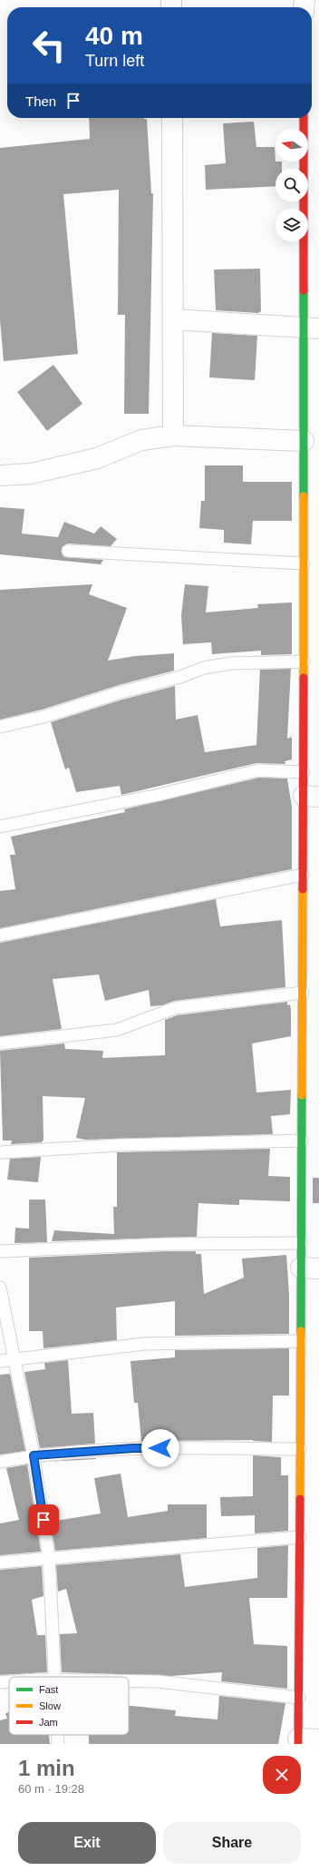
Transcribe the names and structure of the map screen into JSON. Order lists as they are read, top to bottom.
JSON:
{
  "legend": ["Fast", "Slow", "Jam"],
  "north": "left",
  "page": {
    "turn": ["40 m", "Turn left"],
    "then": "Then",
    "heading": ["1 min", "60 m · 19:28"],
    "buttons": ["Exit", "Share"]
  }
}
